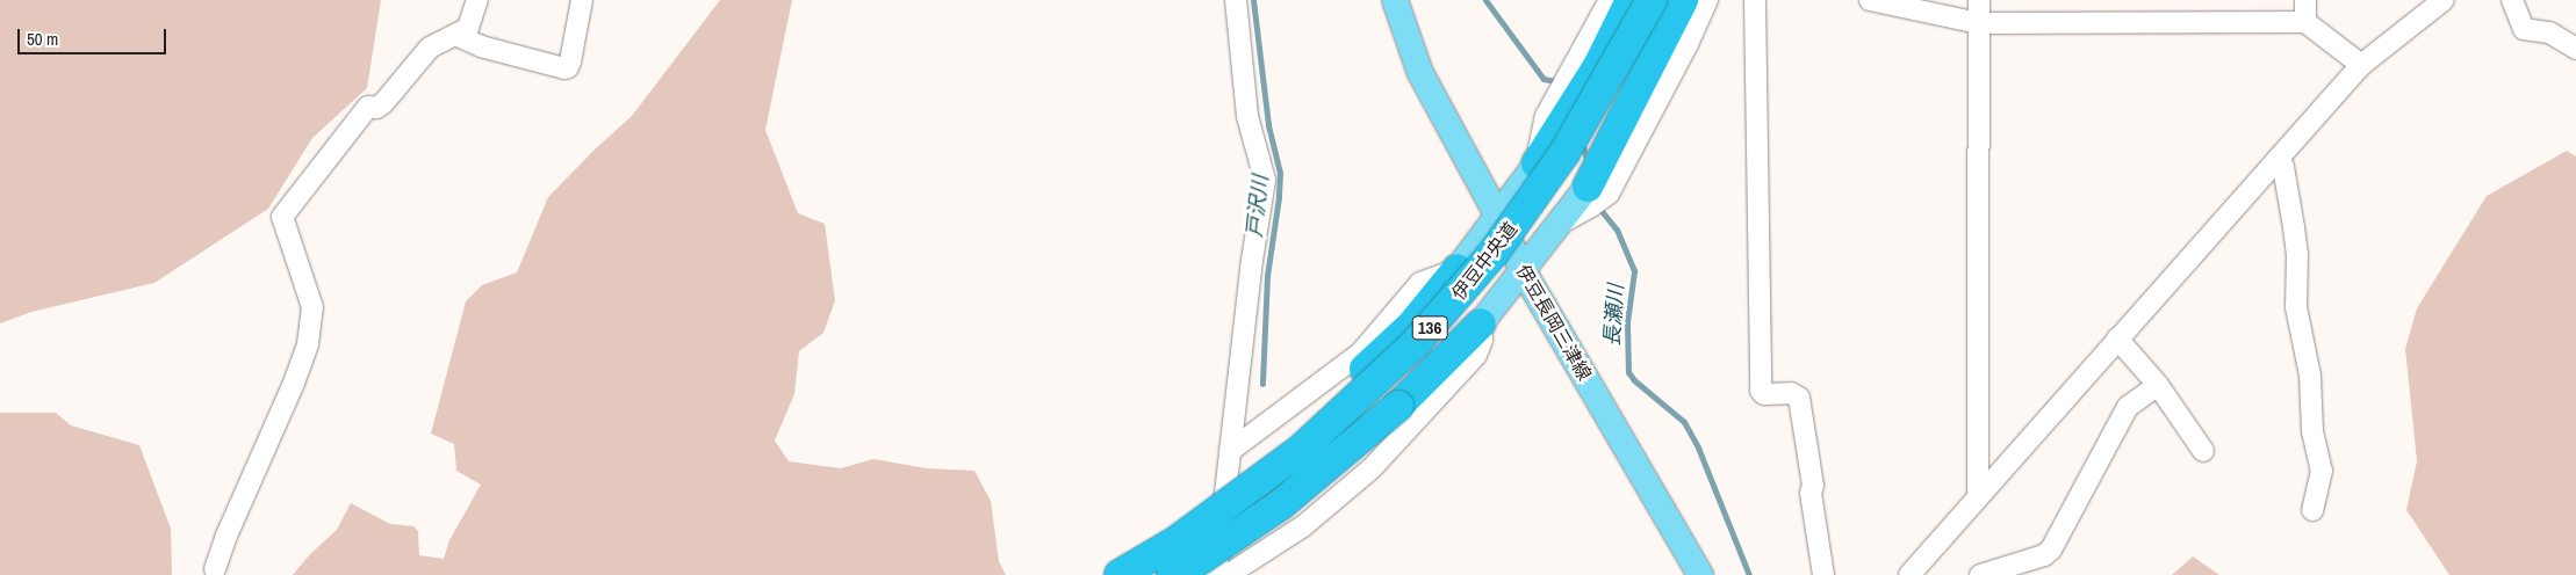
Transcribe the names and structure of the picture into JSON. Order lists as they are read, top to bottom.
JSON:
{
  "streets": {
    "highway": ["伊豆中央道", "136"],
    "main road": ["伊豆長岡三津線"]
  },
  "water": ["戸沢川", "長瀬川"],
  "scale_bar": "50 m"
}
